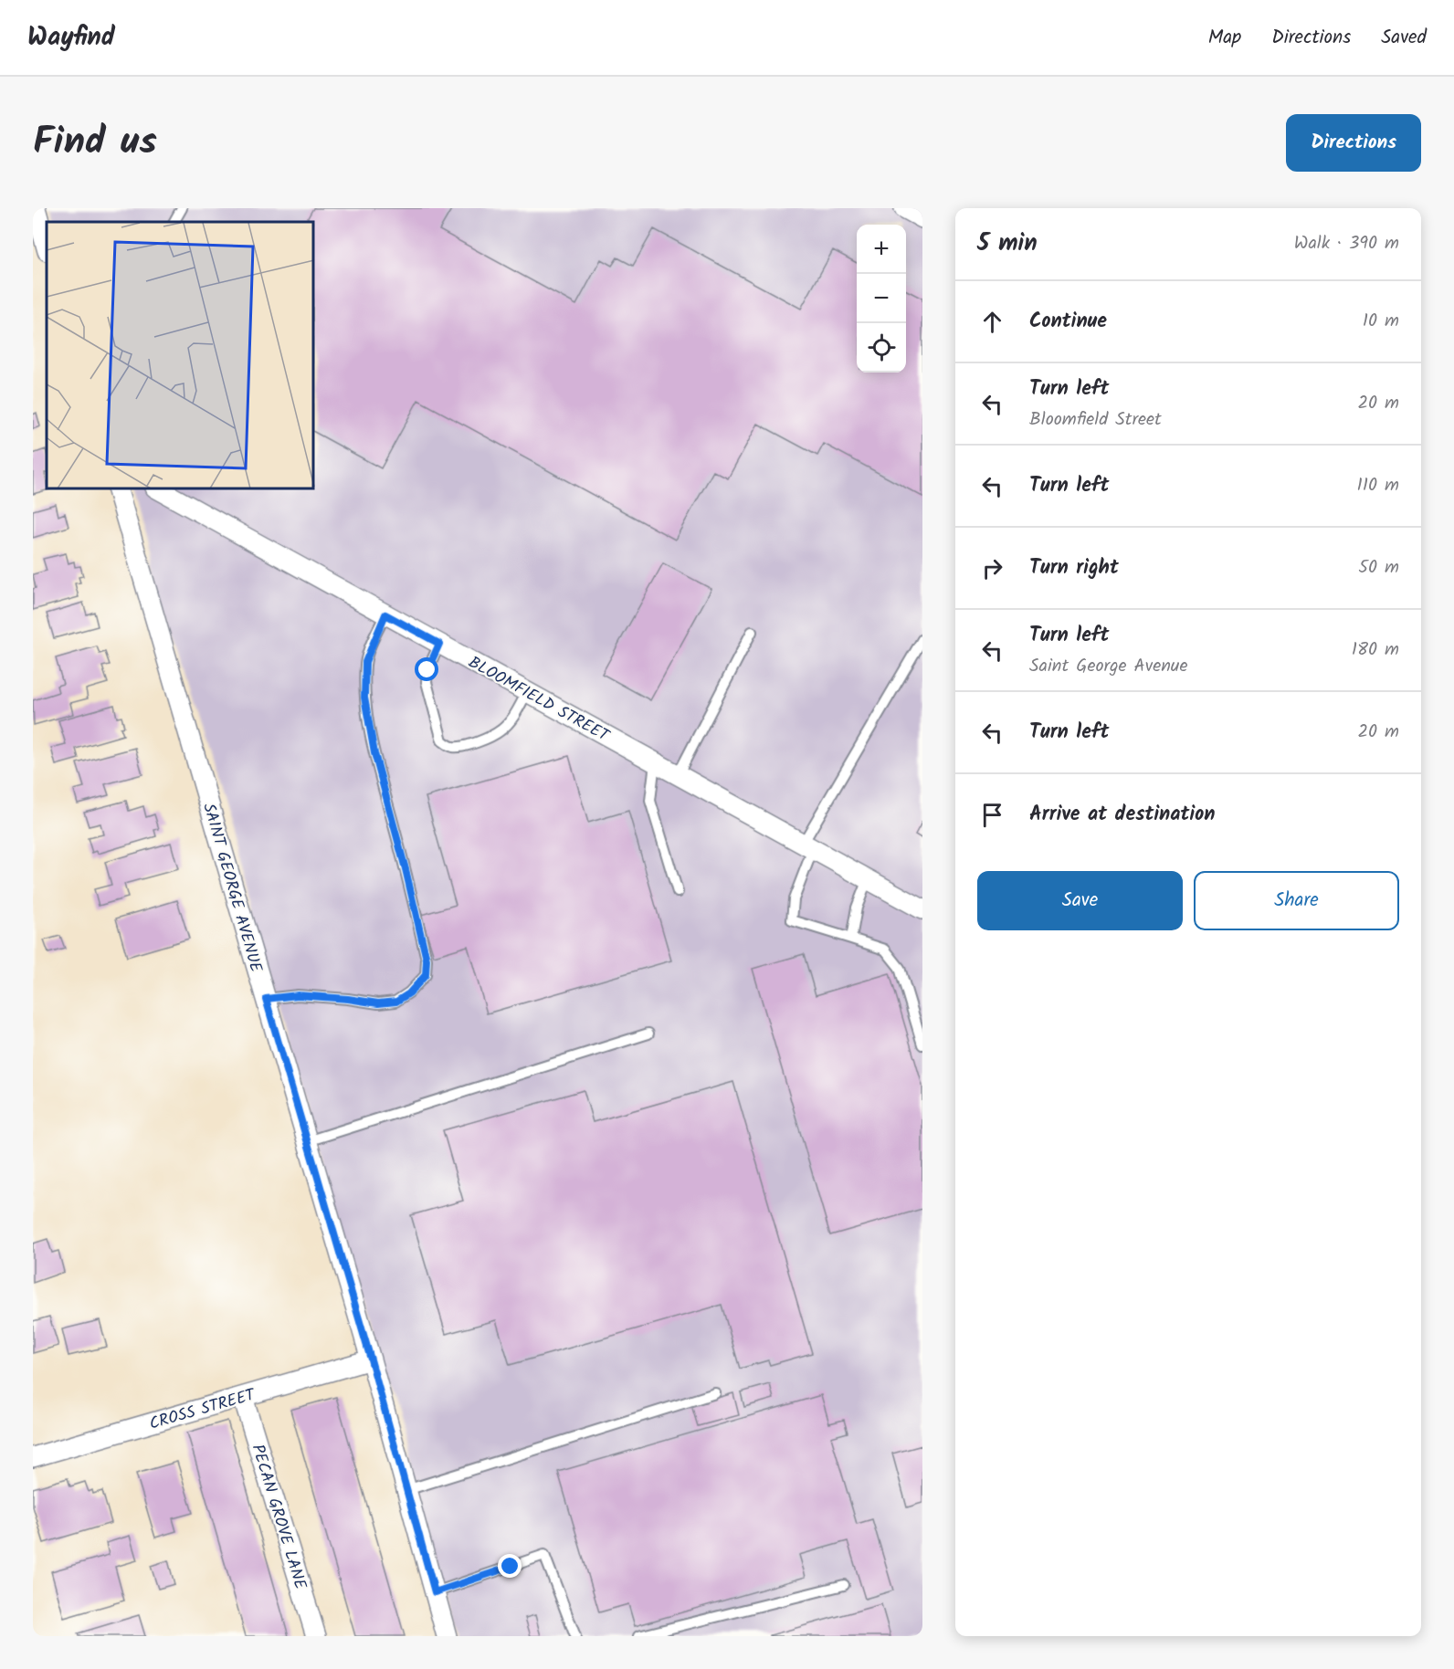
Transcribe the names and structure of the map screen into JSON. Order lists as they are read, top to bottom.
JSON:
{
  "streets": {
    "street": [
      "BLOOMFIELD STREET",
      "SAINT GEORGE AVENUE",
      "CROSS STREET",
      "PECAN GROVE LANE"
    ]
  },
  "crossings": [
    ["SAINT GEORGE AVENUE", "CROSS STREET"],
    ["CROSS STREET", "PECAN GROVE LANE"]
  ],
  "page": {
    "header": "Wayfind",
    "nav": ["Map", "Directions", "Saved"],
    "title": "Find us",
    "buttons": [
      "Directions",
      ["Save", "Share"]
    ],
    "heading": ["5 min", "Walk · 390 m"],
    "map_buttons": ["+", "−"],
    "list": [
      ["Continue", "10 m"],
      ["Turn left", "Bloomfield Street", "20 m"],
      ["Turn left", "110 m"],
      ["Turn right", "50 m"],
      ["Turn left", "Saint George Avenue", "180 m"],
      ["Turn left", "20 m"],
      "Arrive at destination"
    ]
  }
}
